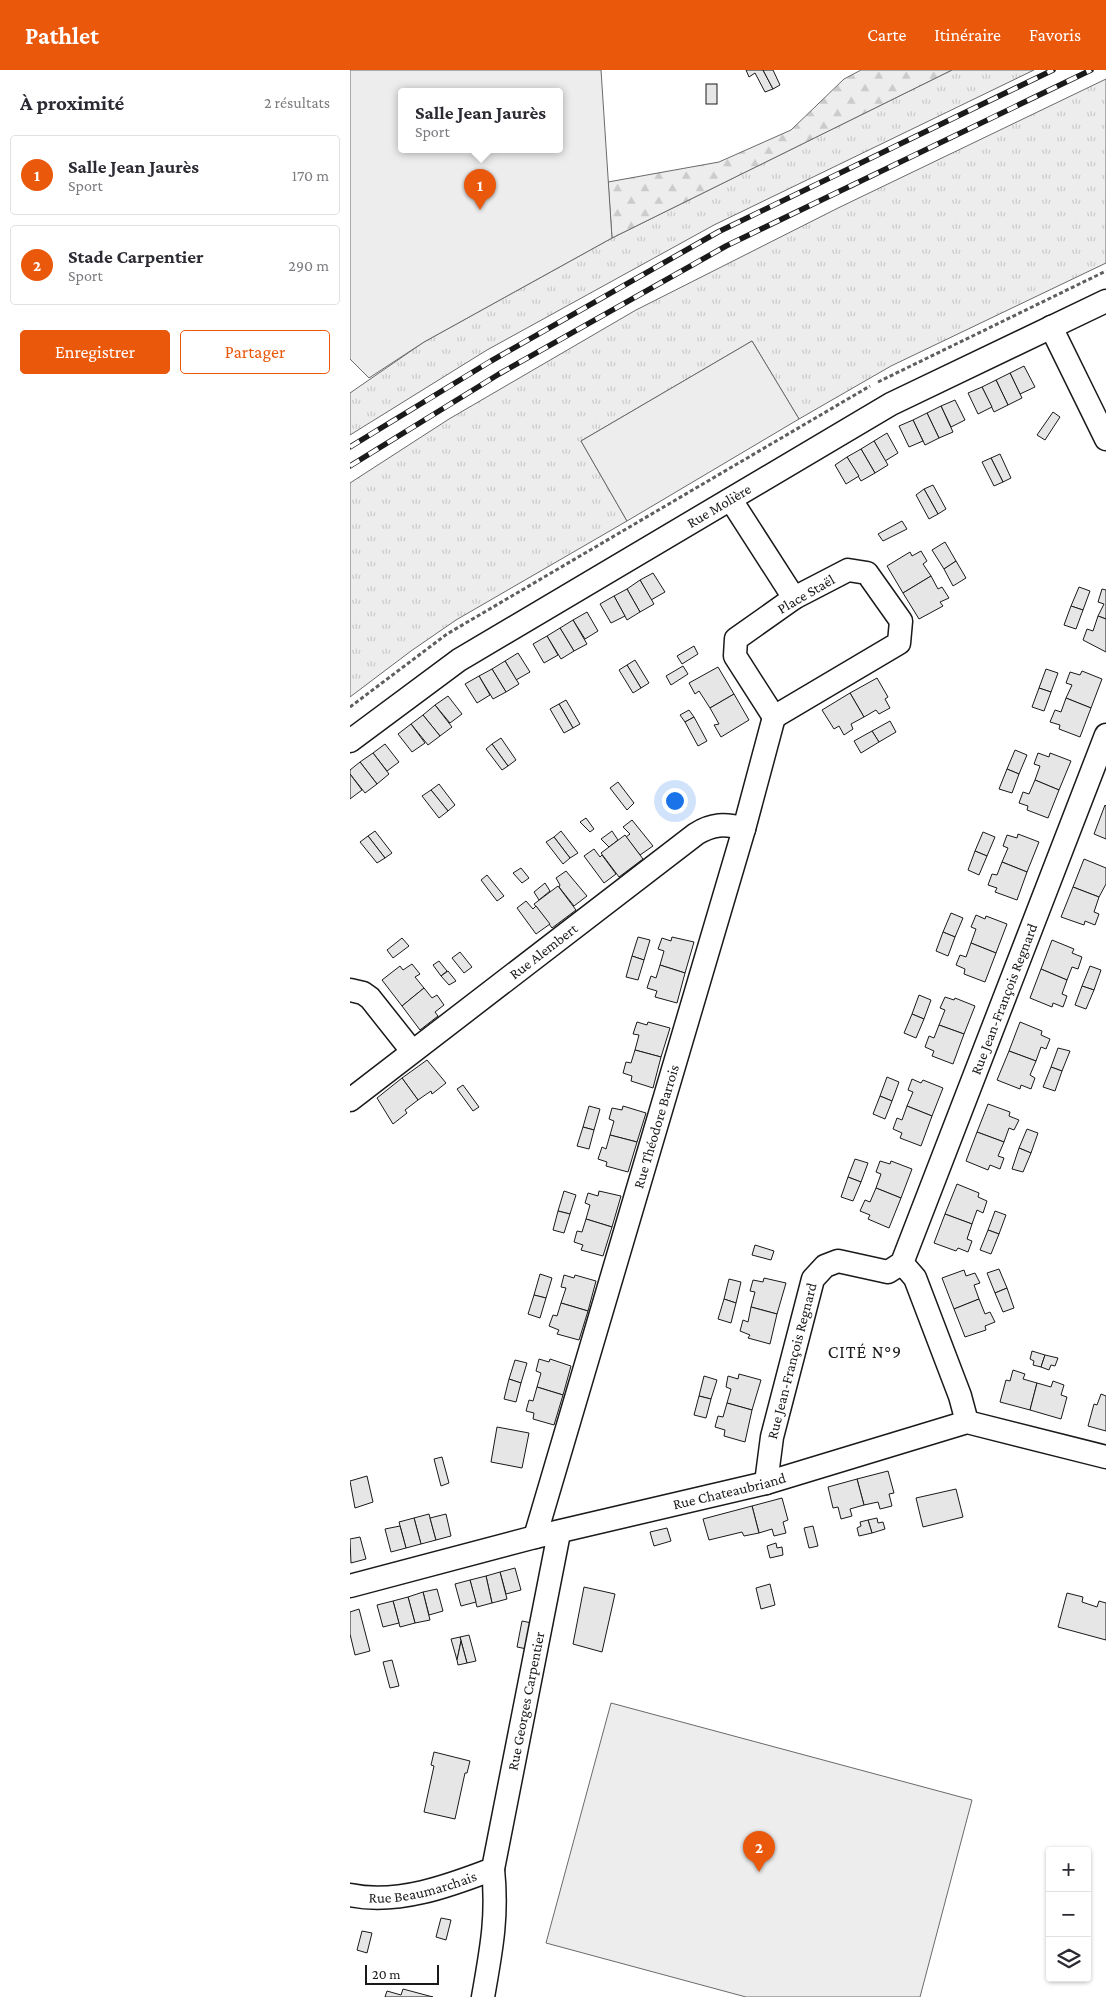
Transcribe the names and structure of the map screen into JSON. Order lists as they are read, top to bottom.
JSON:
{
  "streets": {
    "street": [
      "Rue Molière",
      "Place Staël",
      "Rue Alembert",
      "Rue Jean-François Regnard",
      "Rue Théodore Barrois",
      "Rue Chateaubriand",
      "Rue Georges Carpentier",
      "Rue Beaumarchais"
    ]
  },
  "crossings": [
    ["Place Staël", "Rue Théodore Barrois"],
    ["Rue Alembert", "Rue Théodore Barrois"],
    ["Rue Jean-François Regnard", "Rue Chateaubriand"],
    ["Rue Théodore Barrois", "Rue Chateaubriand"],
    ["Rue Chateaubriand", "Rue Georges Carpentier"],
    ["Rue Georges Carpentier", "Rue Beaumarchais"]
  ],
  "districts": ["CITÉ N°9"],
  "scale_bar": "20 m",
  "page": {
    "header": "Pathlet",
    "nav": ["Carte", "Itinéraire", "Favoris"],
    "heading": ["À proximité", "2 résultats"],
    "popup": ["Salle Jean Jaurès", "Sport"],
    "list": [
      {
        "mark": "1",
        "name": "Salle Jean Jaurès",
        "note": "Sport",
        "value": "170 m"
      },
      {
        "mark": "2",
        "name": "Stade Carpentier",
        "note": "Sport",
        "value": "290 m"
      }
    ],
    "pins": ["1", "2"],
    "buttons": ["Enregistrer", "Partager"],
    "map_buttons": ["+", "−"],
    "scale": "20 m"
  }
}
